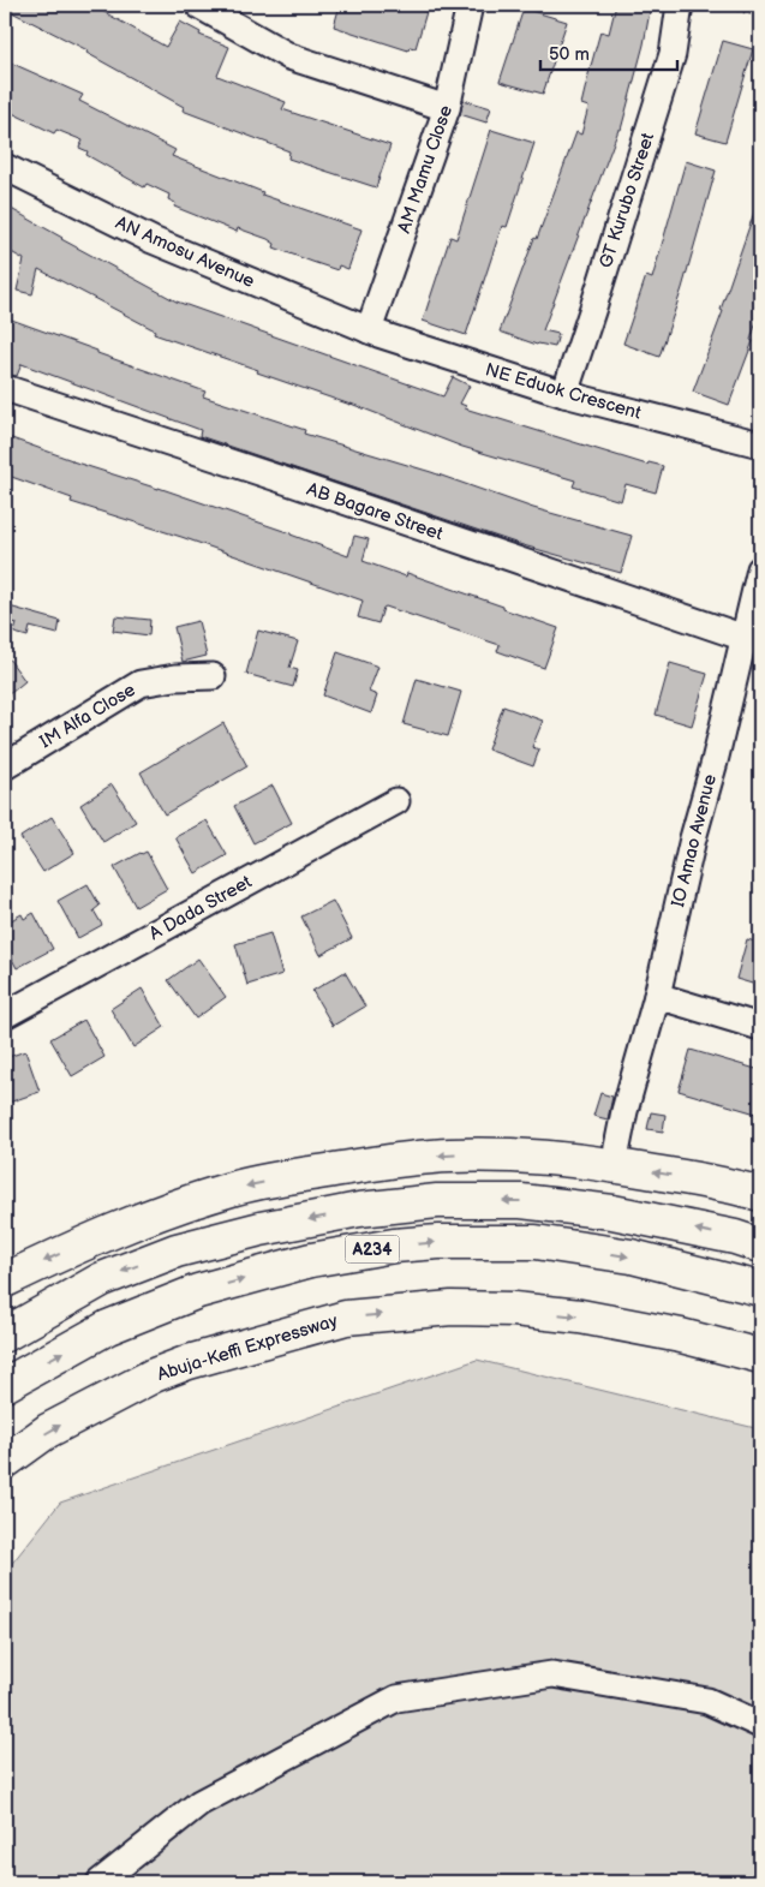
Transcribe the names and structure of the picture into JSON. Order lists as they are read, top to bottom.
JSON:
{
  "streets": {
    "highway": ["A234", "Abuja-Keffi Expressway"],
    "street": [
      "AM Mamu Close",
      "GT Kurubo Street",
      "AN Amosu Avenue",
      "NE Eduok Crescent",
      "AB Bagare Street",
      "IM Alfa Close",
      "IO Amao Avenue",
      "A Dada Street"
    ]
  },
  "crossings": [
    ["AM Mamu Close", "AN Amosu Avenue"],
    ["AM Mamu Close", "NE Eduok Crescent"],
    ["GT Kurubo Street", "NE Eduok Crescent"],
    ["AN Amosu Avenue", "NE Eduok Crescent"],
    ["AB Bagare Street", "IO Amao Avenue"]
  ],
  "scale_bar": "50 m"
}
